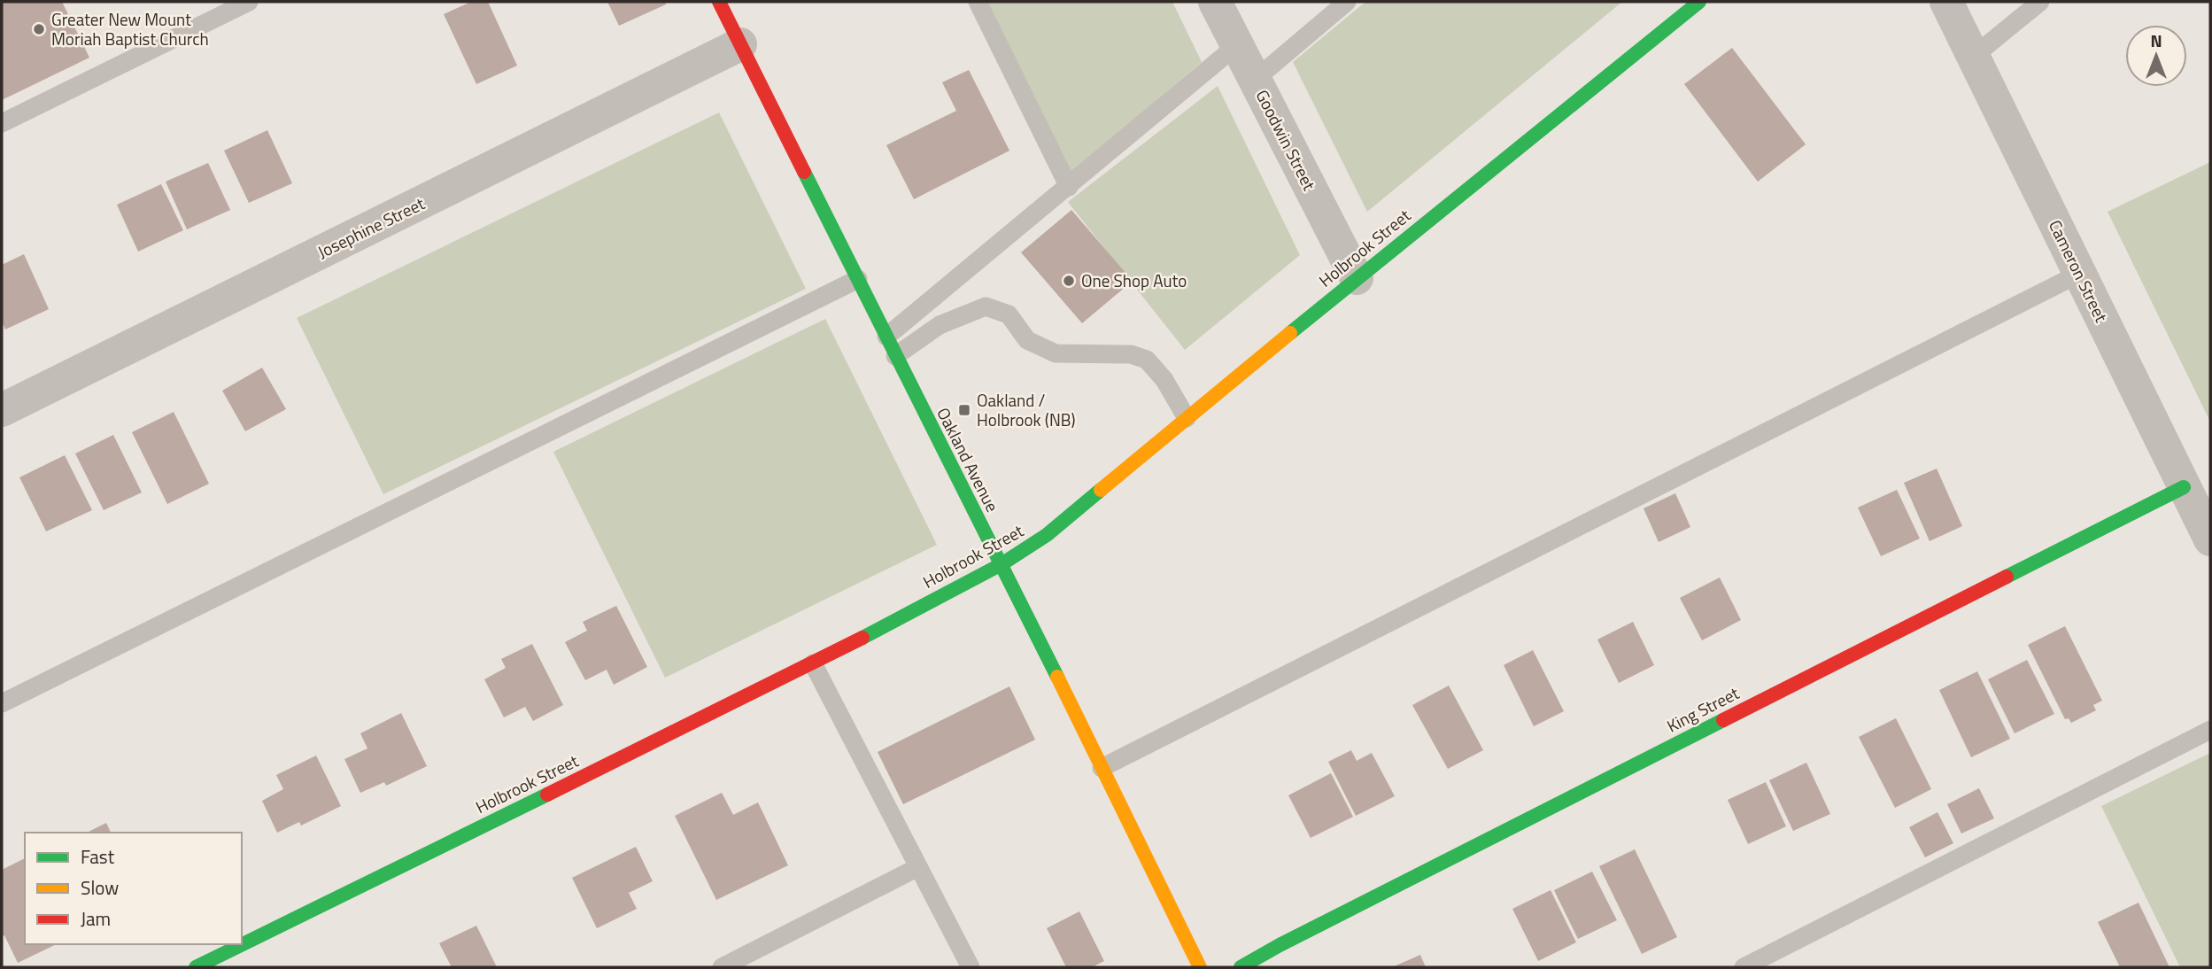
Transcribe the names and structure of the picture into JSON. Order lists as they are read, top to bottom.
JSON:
{
  "streets": {
    "street": [
      "Goodwin Street",
      "Josephine Street",
      "Holbrook Street",
      "Cameron Street",
      "Oakland Avenue",
      "King Street"
    ]
  },
  "crossings": [
    ["Goodwin Street", "Holbrook Street"],
    ["Josephine Street", "Oakland Avenue"],
    ["Holbrook Street", "Oakland Avenue"],
    ["Cameron Street", "King Street"]
  ],
  "places": {
    "other": ["Greater New Mount Moriah Baptist Church", "One Shop Auto"],
    "transit": ["Oakland / Holbrook (NB)"]
  },
  "legend": ["Fast", "Slow", "Jam"],
  "north": "top"
}
